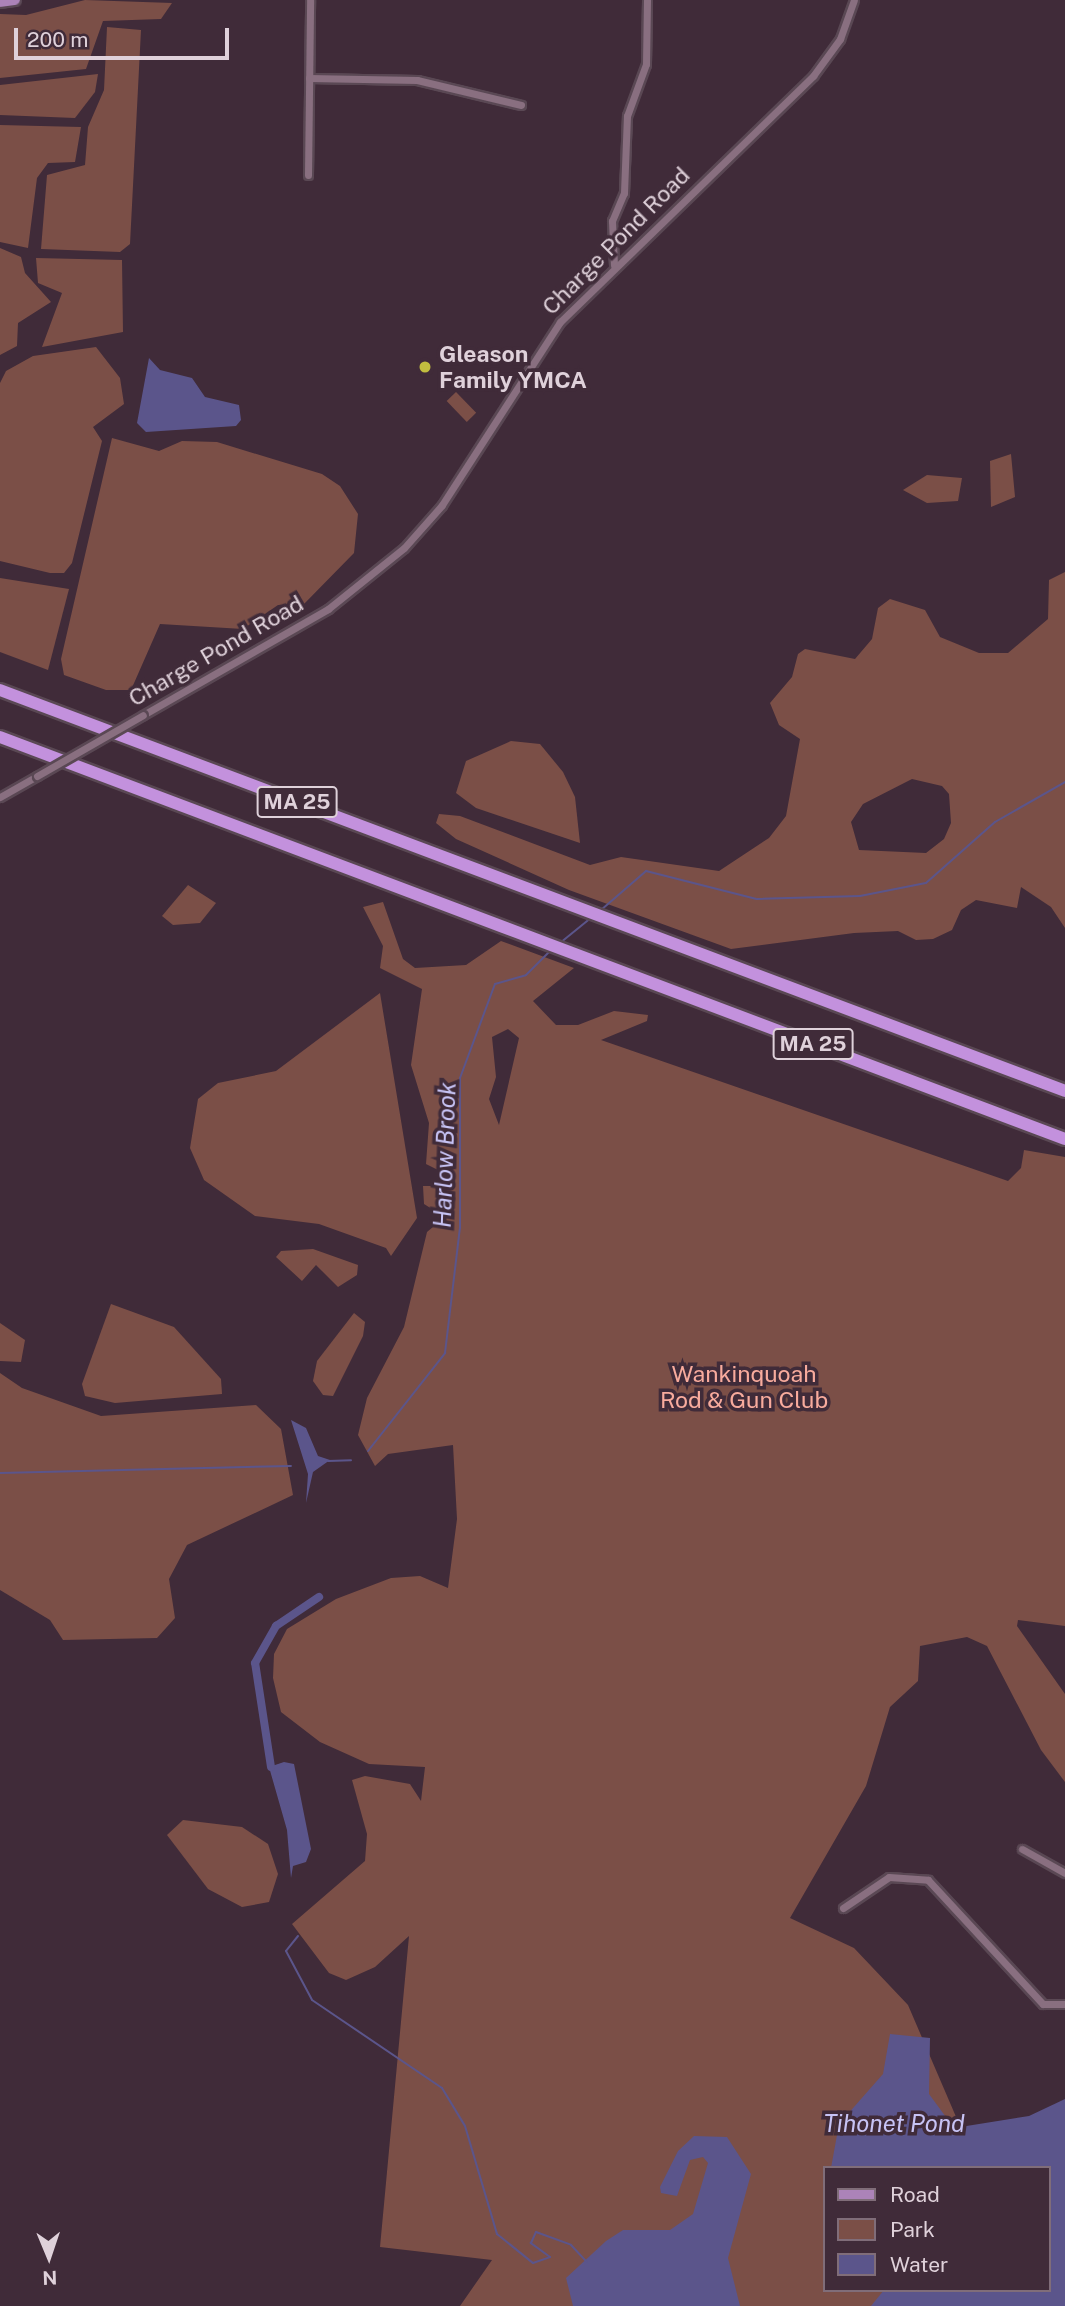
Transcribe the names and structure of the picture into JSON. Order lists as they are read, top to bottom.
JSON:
{
  "streets": {
    "highway": ["MA 25"],
    "street": ["Charge Pond Road"]
  },
  "water": ["Harlow Brook", "Tihonet Pond"],
  "parks": ["Wankinquoah Rod & Gun Club"],
  "places": ["Gleason Family YMCA"],
  "legend": ["Road", "Park", "Water"],
  "scale_bar": "200 m",
  "north": "bottom"
}
